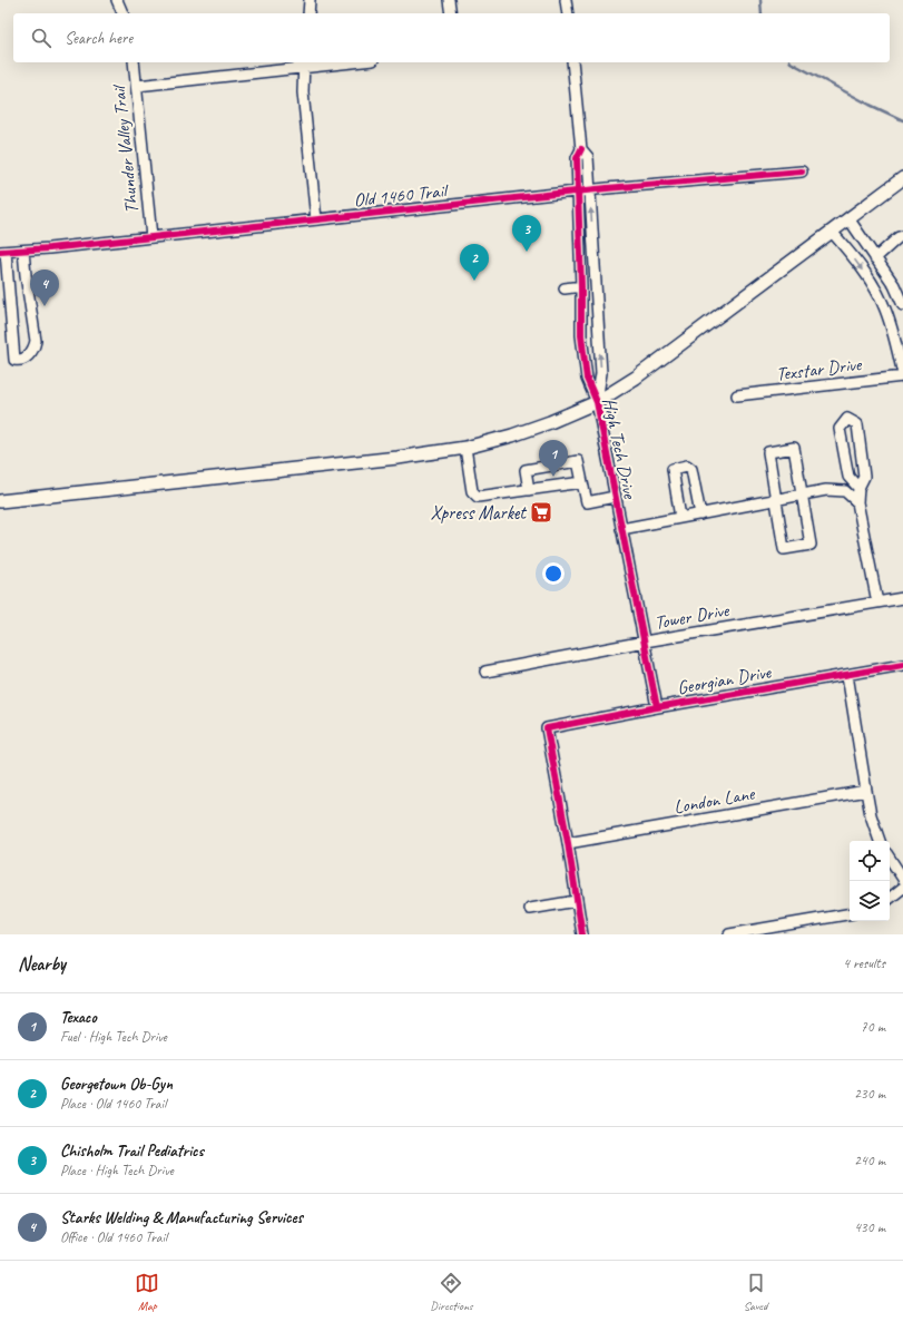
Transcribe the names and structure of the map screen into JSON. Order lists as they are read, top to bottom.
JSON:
{
  "streets": {
    "street": [
      "Thunder Valley Trail",
      "Old 1460 Trail",
      "Texstar Drive",
      "High Tech Drive",
      "Tower Drive",
      "Georgian Drive",
      "London Lane"
    ]
  },
  "crossings": [
    ["Thunder Valley Trail", "Old 1460 Trail"],
    ["Old 1460 Trail", "High Tech Drive"],
    ["High Tech Drive", "Tower Drive"],
    ["High Tech Drive", "Georgian Drive"],
    ["Georgian Drive", "London Lane"]
  ],
  "places": {
    "supermarket": ["Xpress Market"]
  },
  "page": {
    "search": "Search here",
    "pins": [
      "3",
      "2",
      "4",
      "1"
    ],
    "heading": ["Nearby", "4 results"],
    "list": [
      {
        "mark": "1",
        "name": "Texaco",
        "note": "Fuel · High Tech Drive",
        "value": "70 m"
      },
      {
        "mark": "2",
        "name": "Georgetown Ob-Gyn",
        "note": "Place · Old 1460 Trail",
        "value": "230 m"
      },
      {
        "mark": "3",
        "name": "Chisholm Trail Pediatrics",
        "note": "Place · High Tech Drive",
        "value": "240 m"
      },
      {
        "mark": "4",
        "name": "Starks Welding & Manufacturing Services",
        "note": "Office · Old 1460 Trail",
        "value": "430 m"
      }
    ],
    "nav": ["Map", "Directions", "Saved"]
  }
}
